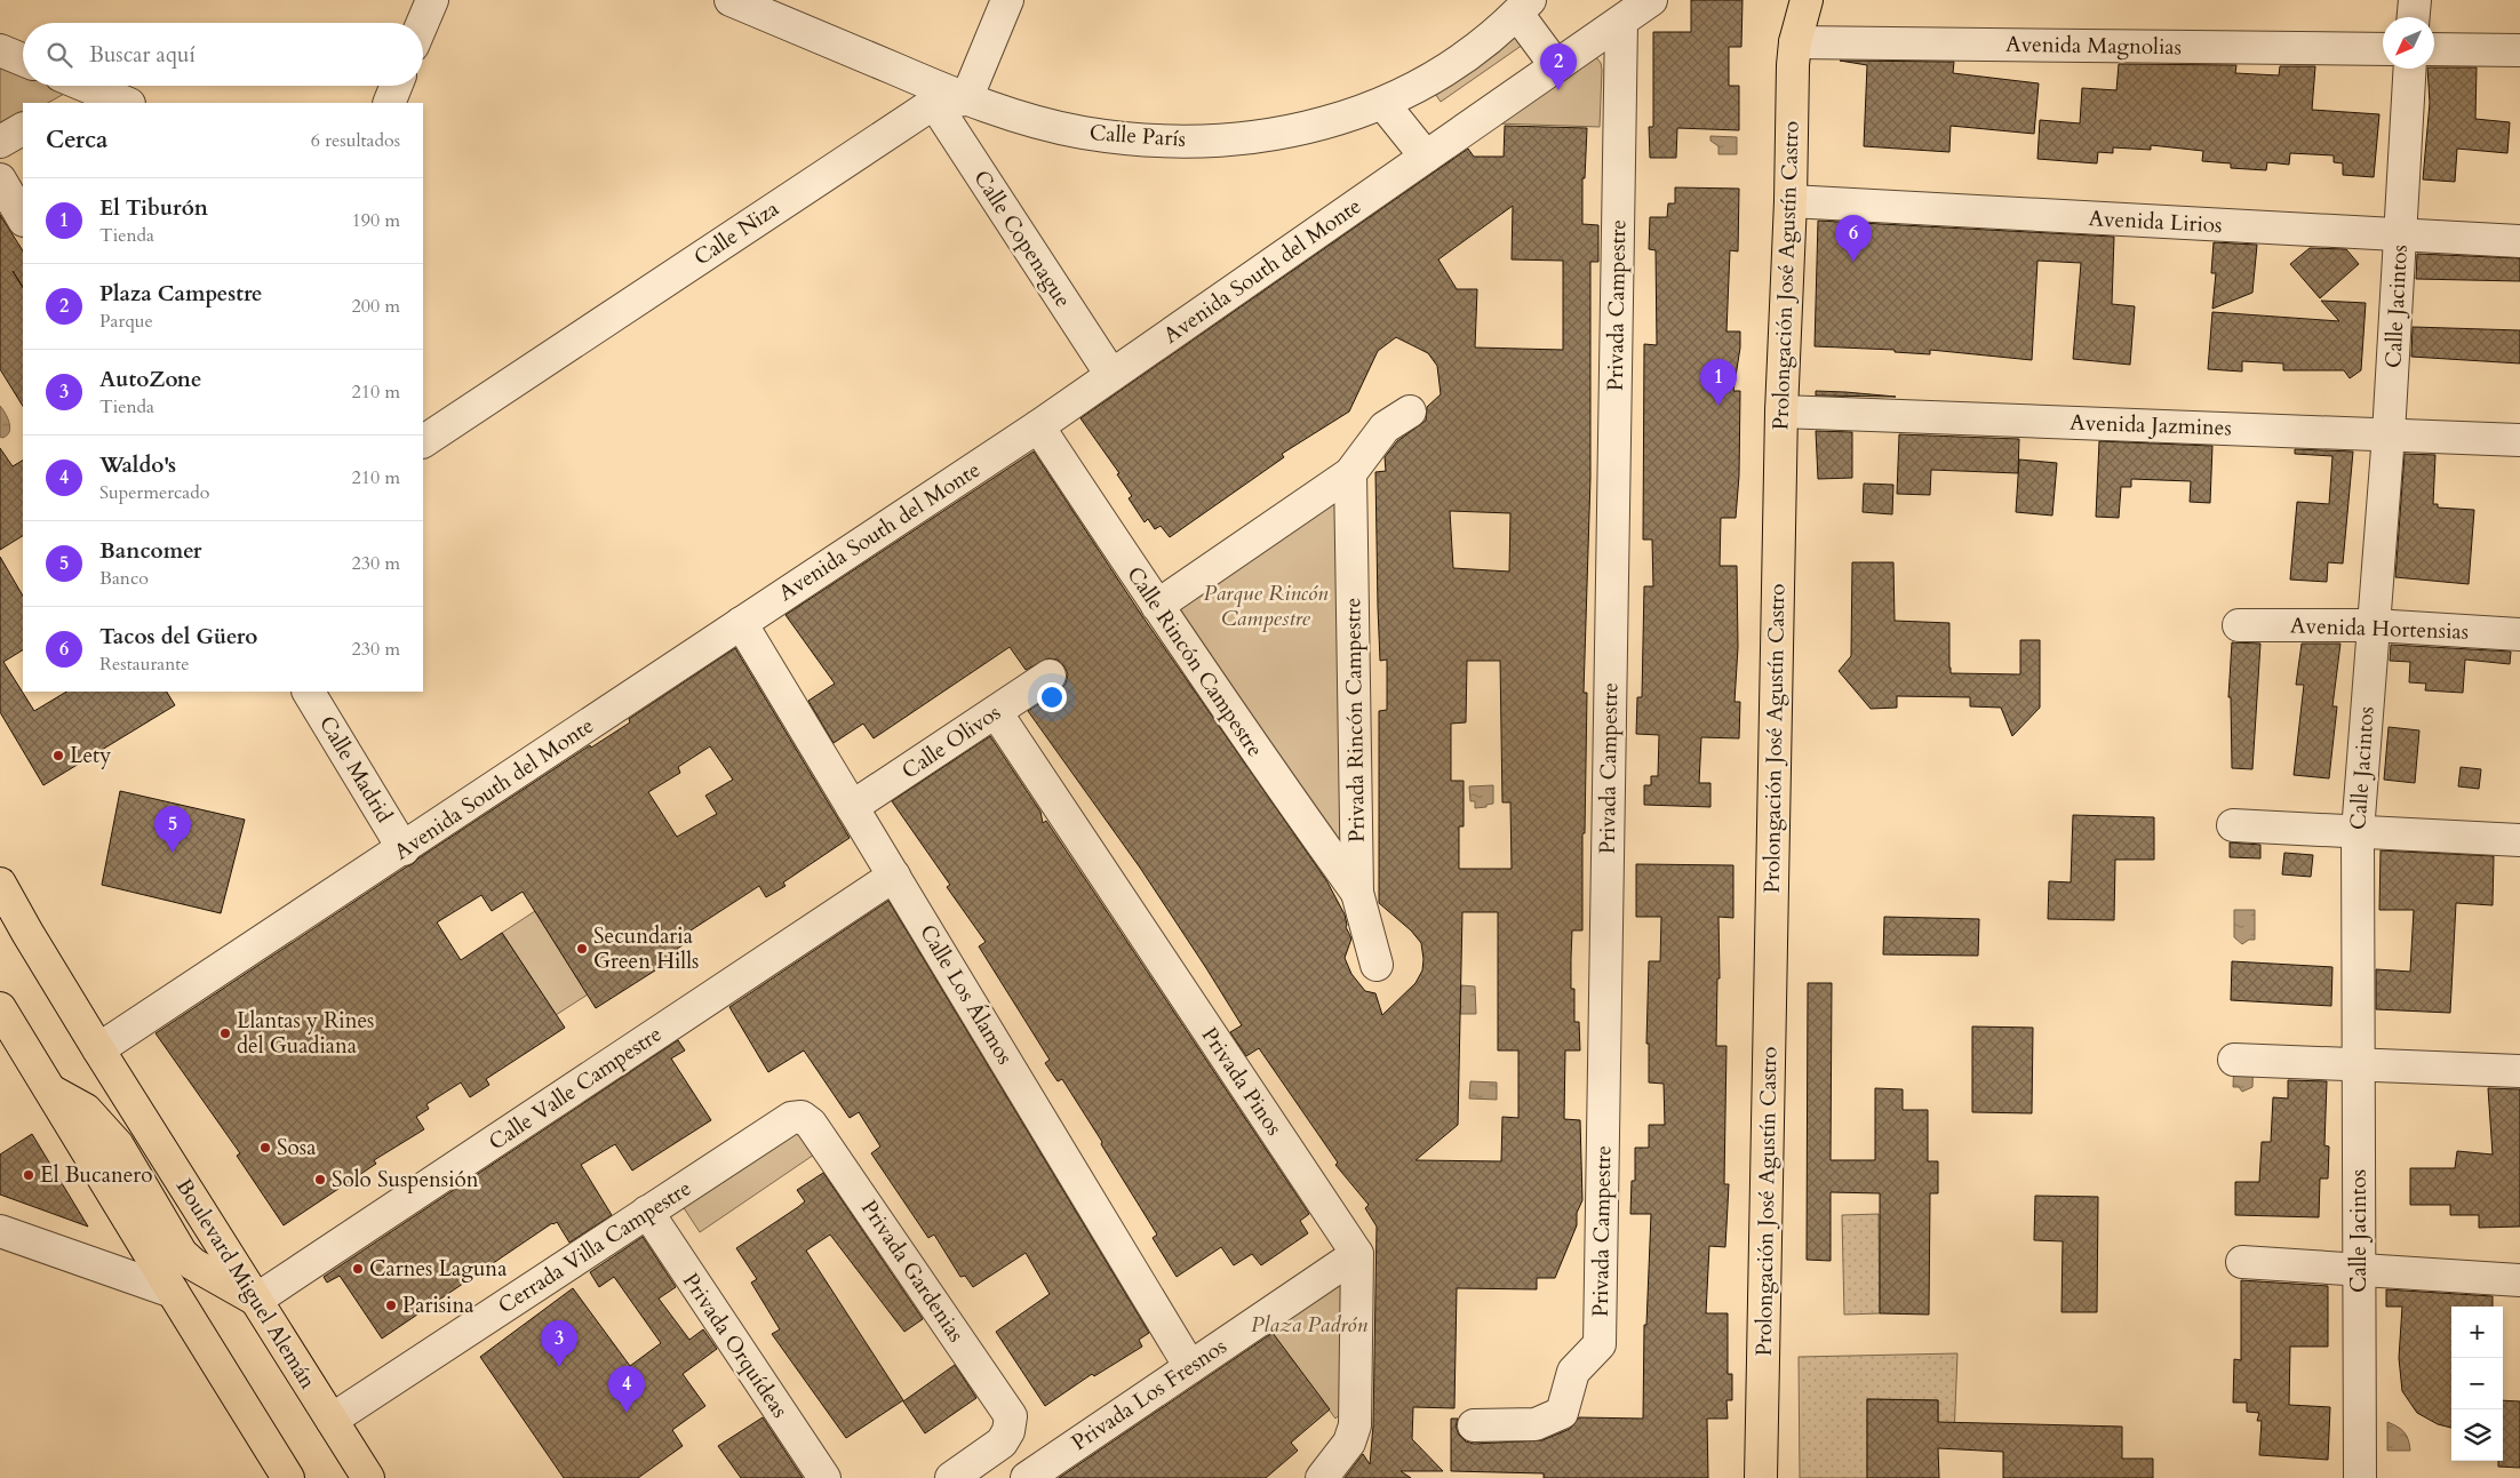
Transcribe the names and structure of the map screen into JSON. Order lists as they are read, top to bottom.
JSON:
{
  "streets": {
    "highway": ["Prolongación José Agustín Castro", "Boulevard Miguel Alemán"],
    "street": [
      "Avenida Magnolias",
      "Calle París",
      "Avenida Lirios",
      "Calle Niza",
      "Calle Copenague",
      "Avenida South del Monte",
      "Privada Campestre",
      "Calle Jacintos",
      "Avenida Jazmines",
      "Avenida Hortensias",
      "Calle Rincón Campestre",
      "Privada Rincón Campestre",
      "Calle Olivos",
      "Calle Madrid",
      "Calle Los Álamos",
      "Privada Pinos",
      "Calle Valle Campestre",
      "Cerrada Villa Campestre",
      "Privada Gardenias",
      "Privada Orquídeas",
      "Privada Los Fresnos"
    ]
  },
  "crossings": [
    ["Avenida Magnolias", "Prolongación José Agustín Castro"],
    ["Calle París", "Calle Niza"],
    ["Avenida Lirios", "Prolongación José Agustín Castro"],
    ["Avenida Lirios", "Calle Jacintos"],
    ["Calle Niza", "Calle Copenague"],
    ["Calle Copenague", "Avenida South del Monte"],
    ["Avenida South del Monte", "Privada Campestre"],
    ["Avenida South del Monte", "Calle Rincón Campestre"],
    ["Avenida South del Monte", "Calle Madrid"],
    ["Avenida South del Monte", "Calle Los Álamos"],
    ["Avenida South del Monte", "Boulevard Miguel Alemán"],
    ["Prolongación José Agustín Castro", "Avenida Jazmines"],
    ["Calle Jacintos", "Avenida Jazmines"],
    ["Calle Jacintos", "Avenida Hortensias"],
    ["Calle Rincón Campestre", "Privada Rincón Campestre"],
    ["Calle Olivos", "Calle Los Álamos"],
    ["Calle Olivos", "Privada Pinos"],
    ["Calle Los Álamos", "Calle Valle Campestre"],
    ["Calle Los Álamos", "Privada Los Fresnos"],
    ["Privada Pinos", "Privada Los Fresnos"],
    ["Calle Valle Campestre", "Boulevard Miguel Alemán"],
    ["Cerrada Villa Campestre", "Privada Gardenias"],
    ["Cerrada Villa Campestre", "Boulevard Miguel Alemán"],
    ["Cerrada Villa Campestre", "Privada Orquídeas"]
  ],
  "parks": ["Parque Rincón Campestre", "Plaza Padrón"],
  "places": [
    "Lety",
    "Secundaria Green Hills",
    "Llantas y Rines del Guadiana",
    "Sosa",
    "El Bucanero",
    "Solo Suspensión",
    "Carnes Laguna",
    "Parisina"
  ],
  "north": "bottom left",
  "page": {
    "search": "Buscar aquí",
    "pins": [
      "2",
      "6",
      "1",
      "5",
      "3",
      "4"
    ],
    "heading": ["Cerca", "6 resultados"],
    "list": [
      {
        "mark": "1",
        "name": "El Tiburón",
        "note": "Tienda",
        "value": "190 m"
      },
      {
        "mark": "2",
        "name": "Plaza Campestre",
        "note": "Parque",
        "value": "200 m"
      },
      {
        "mark": "3",
        "name": "AutoZone",
        "note": "Tienda",
        "value": "210 m"
      },
      {
        "mark": "4",
        "name": "Waldo's",
        "note": "Supermercado",
        "value": "210 m"
      },
      {
        "mark": "5",
        "name": "Bancomer",
        "note": "Banco",
        "value": "230 m"
      },
      {
        "mark": "6",
        "name": "Tacos del Güero",
        "note": "Restaurante",
        "value": "230 m"
      }
    ],
    "map_buttons": ["+", "−"]
  }
}
